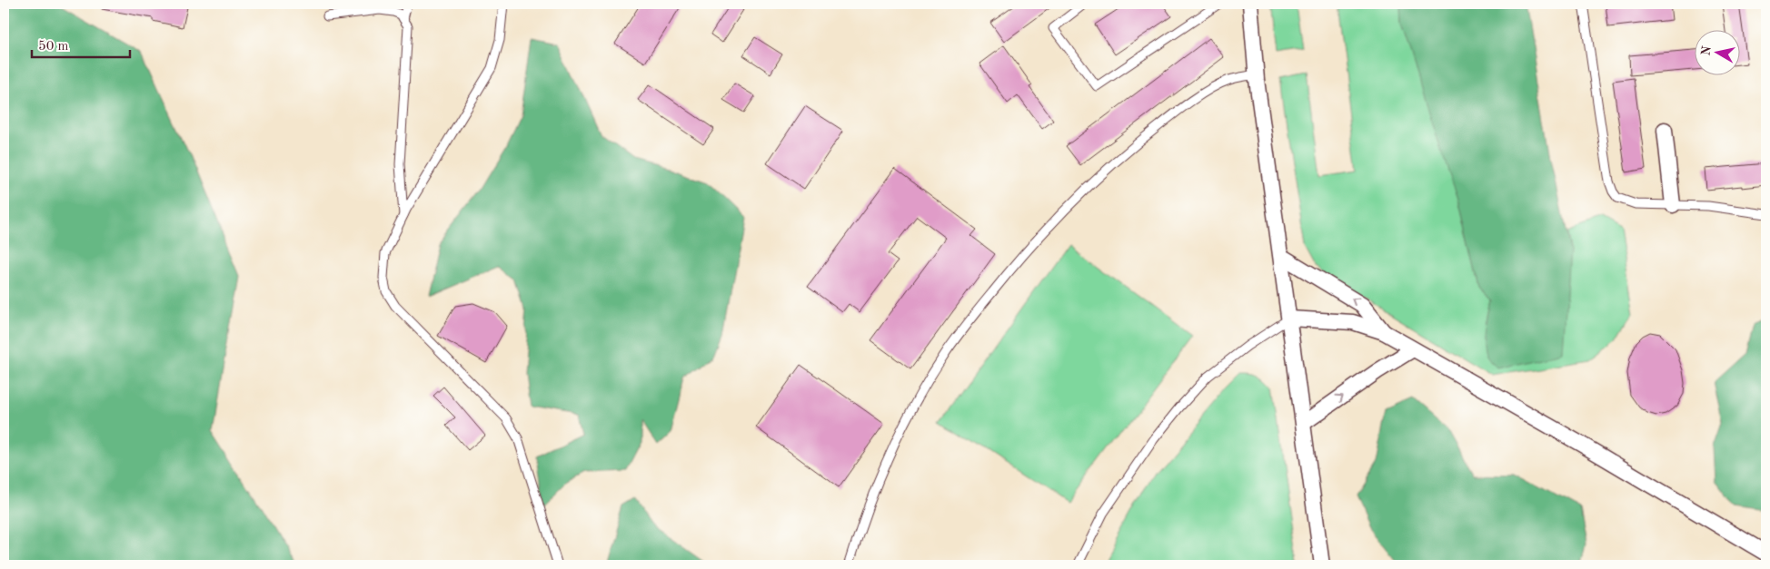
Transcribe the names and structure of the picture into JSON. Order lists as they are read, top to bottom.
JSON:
{
  "scale_bar": "50 m",
  "north": "left"
}
